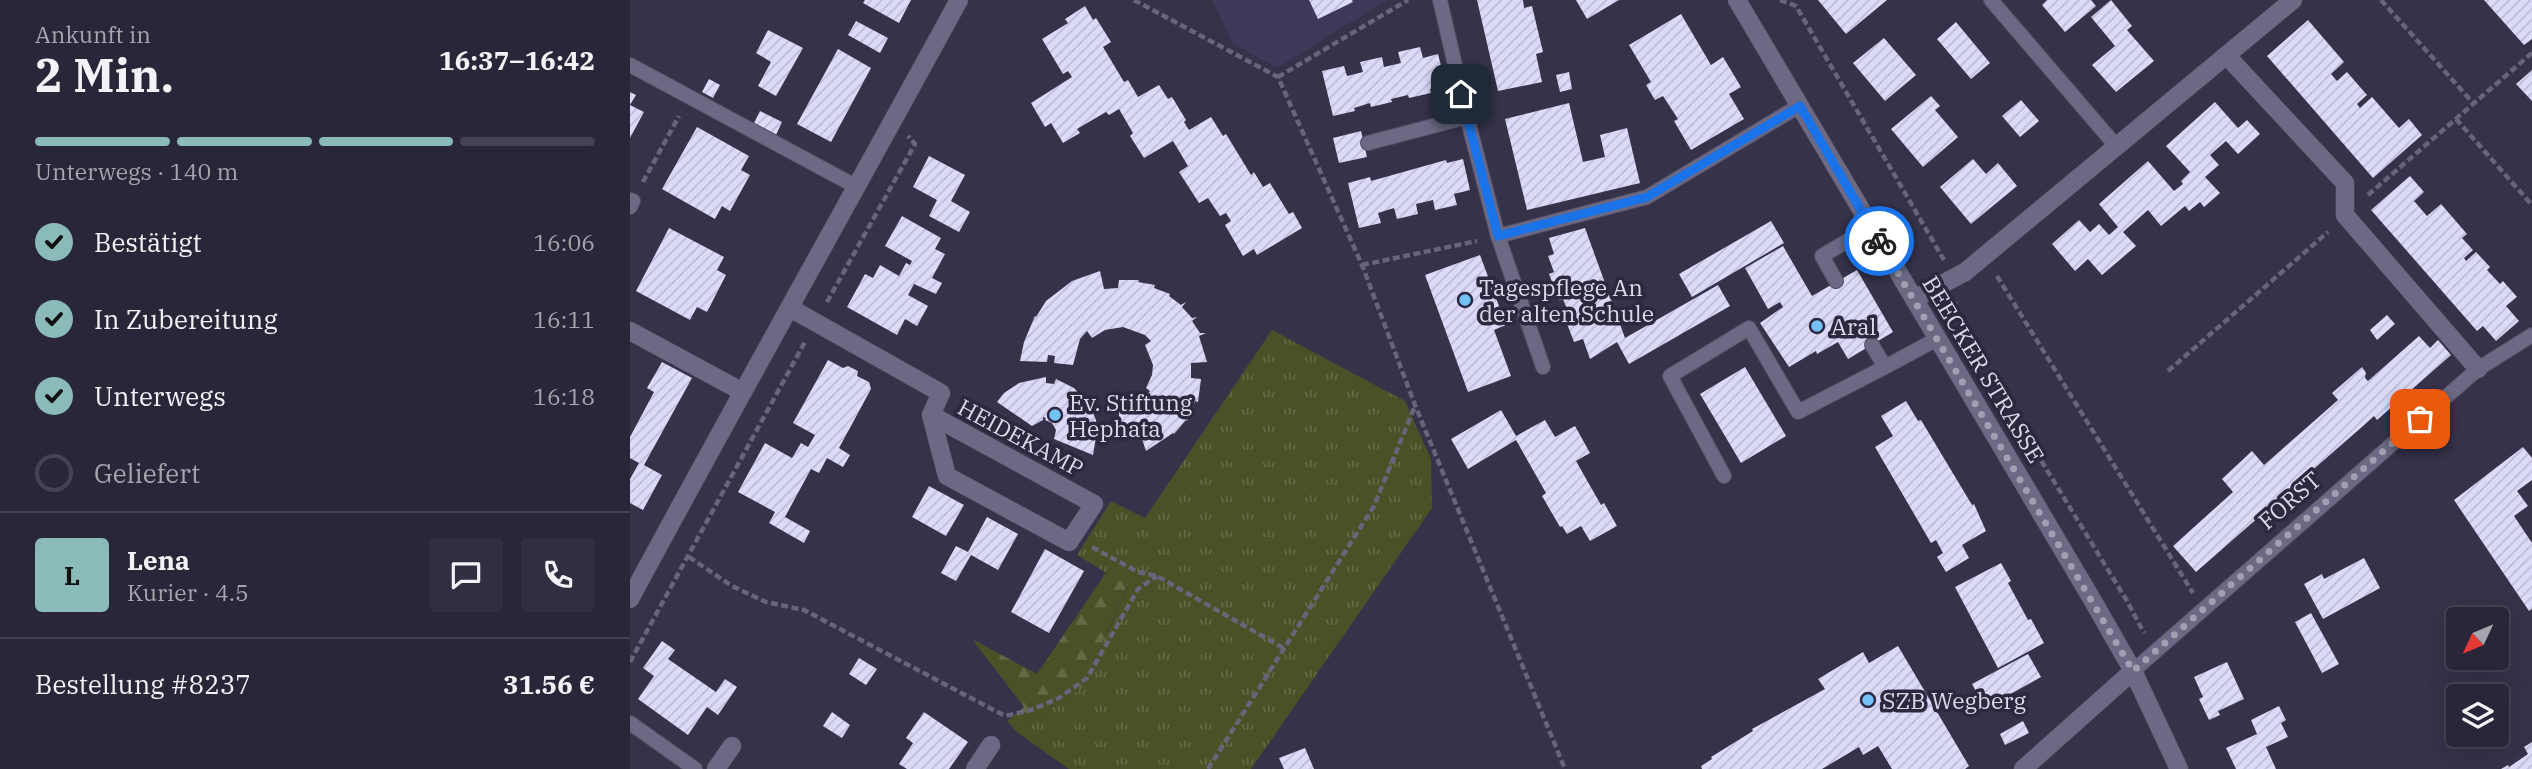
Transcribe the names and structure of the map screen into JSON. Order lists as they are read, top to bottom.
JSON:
{
  "streets": {
    "street": ["BEECKER STRASSE", "HEIDEKAMP"],
    "lane": ["FORST"]
  },
  "crossings": [
    ["BEECKER STRASSE", "FORST"]
  ],
  "places": [
    "Tagespflege An der alten Schule",
    "Aral",
    "Ev. Stiftung Hephata",
    "SZB Wegberg"
  ],
  "north": "bottom left",
  "page": {
    "heading": ["2 Min.", "Ankunft in", "16:37–16:42"],
    "panel": [
      "Lena",
      "Kurier · 4.5",
      "Bestellung #8237",
      "31.56 €"
    ],
    "bar": "Unterwegs · 140 m",
    "list": [
      ["Bestätigt", "16:06"],
      ["In Zubereitung", "16:11"],
      ["Unterwegs", "16:18"],
      "Geliefert"
    ],
    "round": "L"
  }
}
